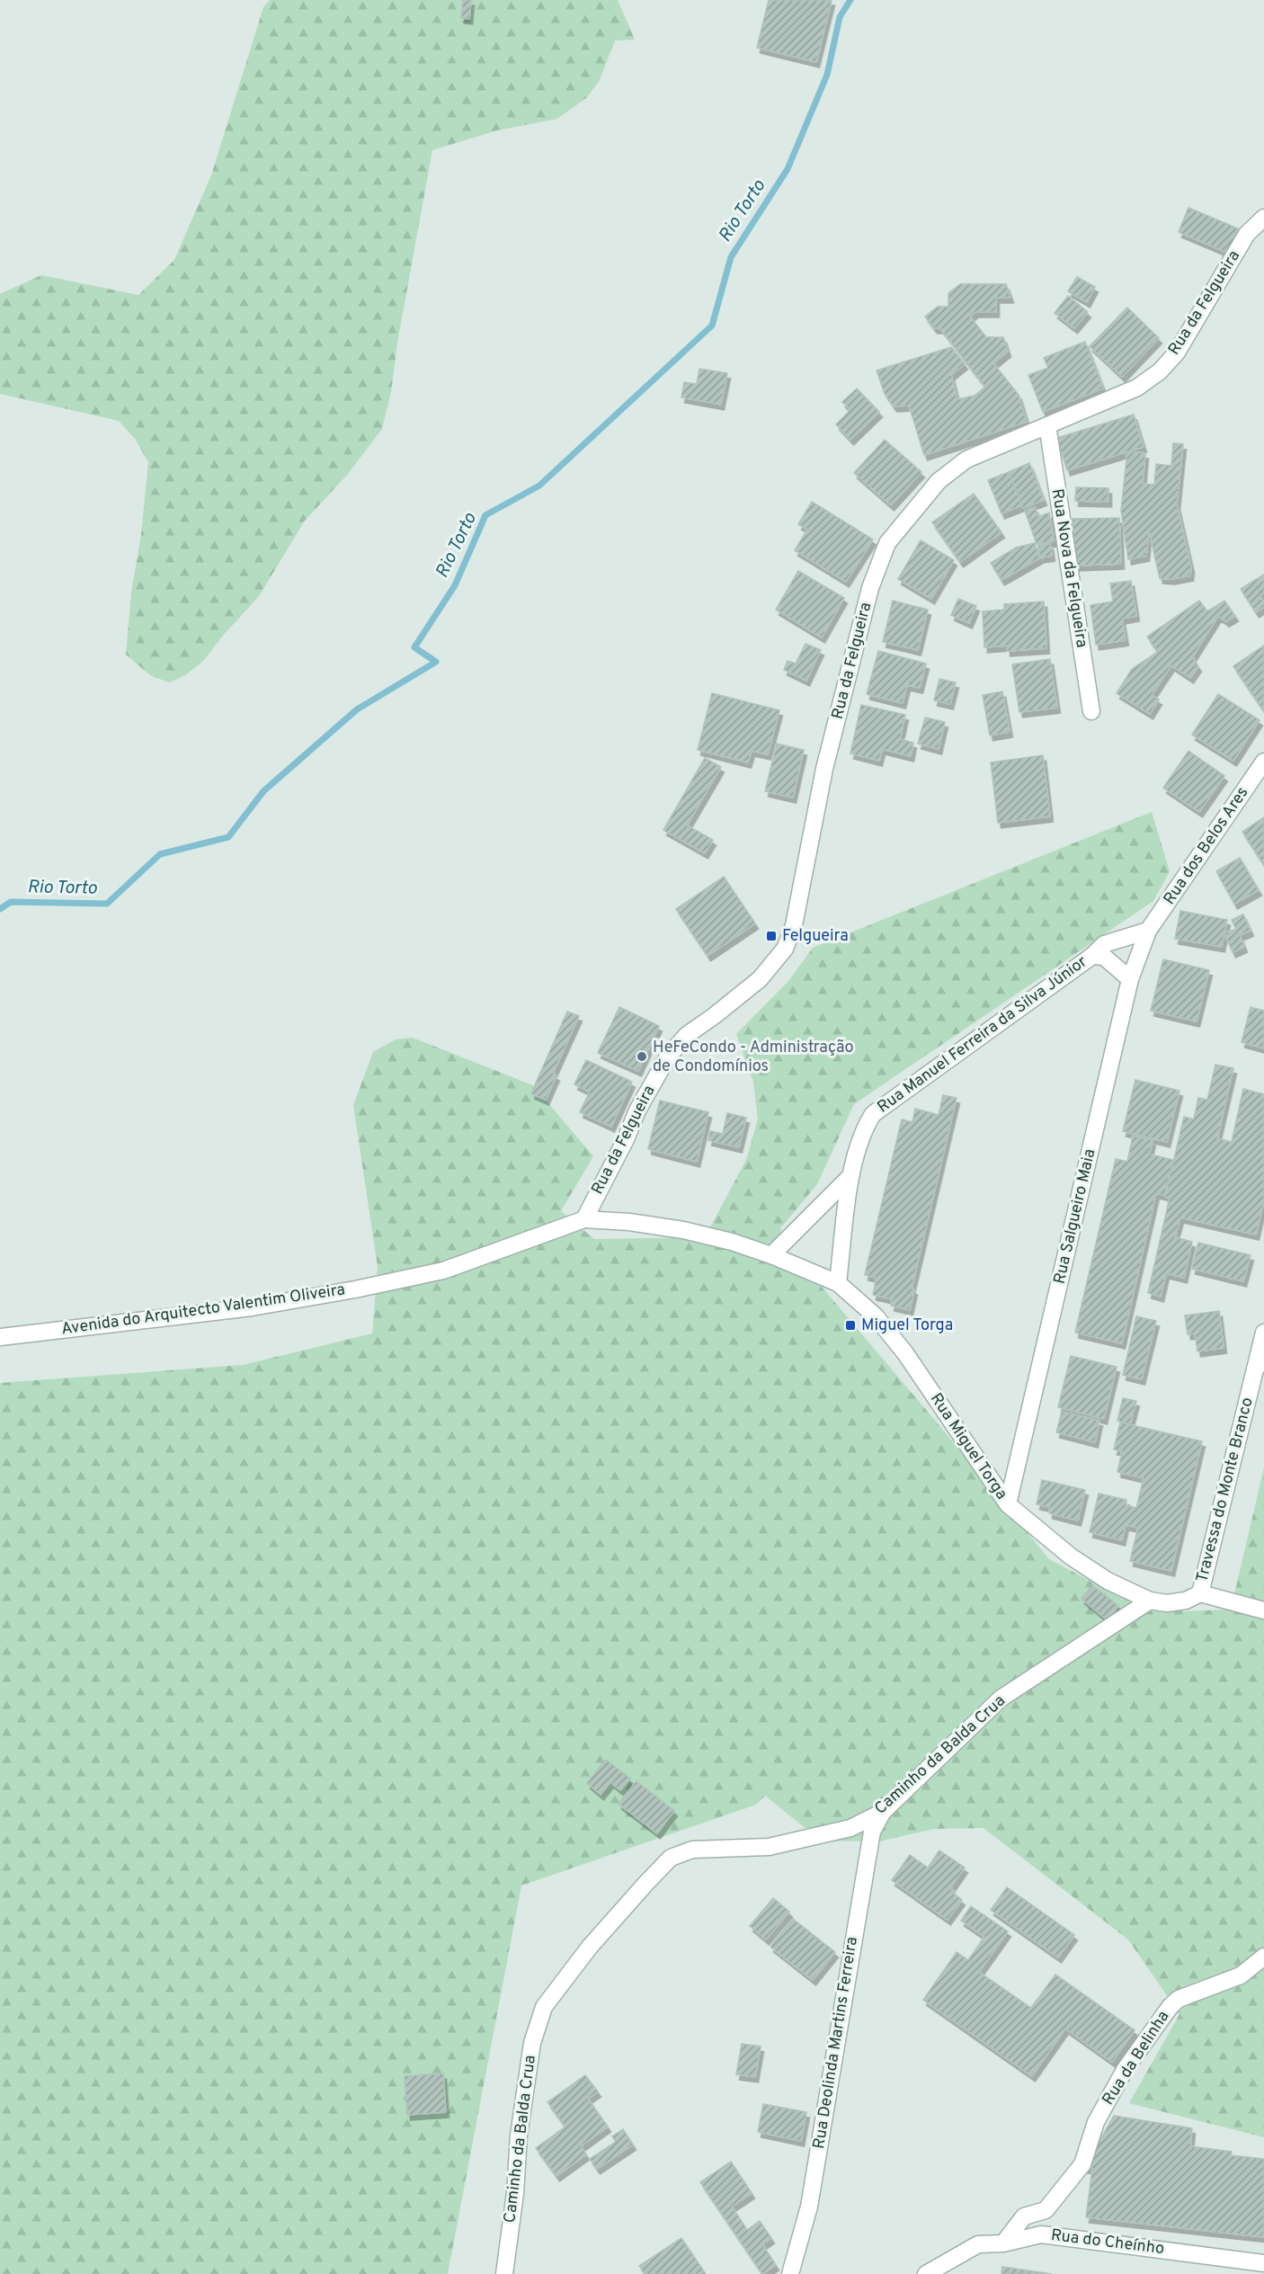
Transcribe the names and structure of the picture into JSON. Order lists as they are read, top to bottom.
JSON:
{
  "streets": {
    "street": [
      "Rua da Felgueira",
      "Rua Nova da Felgueira",
      "Rua dos Belos Ares",
      "Rua Manuel Ferreira da Silva Júnior",
      "Rua Salgueiro Maia",
      "Avenida do Arquitecto Valentim Oliveira",
      "Rua Miguel Torga",
      "Travessa do Monte Branco",
      "Caminho da Balda Crua",
      "Rua Deolinda Martins Ferreira",
      "Rua da Belinha",
      "Rua do Cheínho"
    ]
  },
  "crossings": [
    ["Rua da Felgueira", "Rua Nova da Felgueira"],
    ["Rua da Felgueira", "Avenida do Arquitecto Valentim Oliveira"],
    ["Rua dos Belos Ares", "Rua Manuel Ferreira da Silva Júnior"],
    ["Rua dos Belos Ares", "Rua Salgueiro Maia"],
    ["Rua Manuel Ferreira da Silva Júnior", "Rua Salgueiro Maia"],
    ["Rua Manuel Ferreira da Silva Júnior", "Avenida do Arquitecto Valentim Oliveira"],
    ["Rua Manuel Ferreira da Silva Júnior", "Rua Miguel Torga"],
    ["Rua Salgueiro Maia", "Rua Miguel Torga"],
    ["Avenida do Arquitecto Valentim Oliveira", "Rua Miguel Torga"],
    ["Rua Miguel Torga", "Caminho da Balda Crua"],
    ["Caminho da Balda Crua", "Rua Deolinda Martins Ferreira"],
    ["Rua da Belinha", "Rua do Cheínho"]
  ],
  "water": ["Rio Torto"],
  "places": {
    "transit": ["Felgueira", "Miguel Torga"],
    "other": ["HeFeCondo - Administração de Condomínios"]
  }
}
